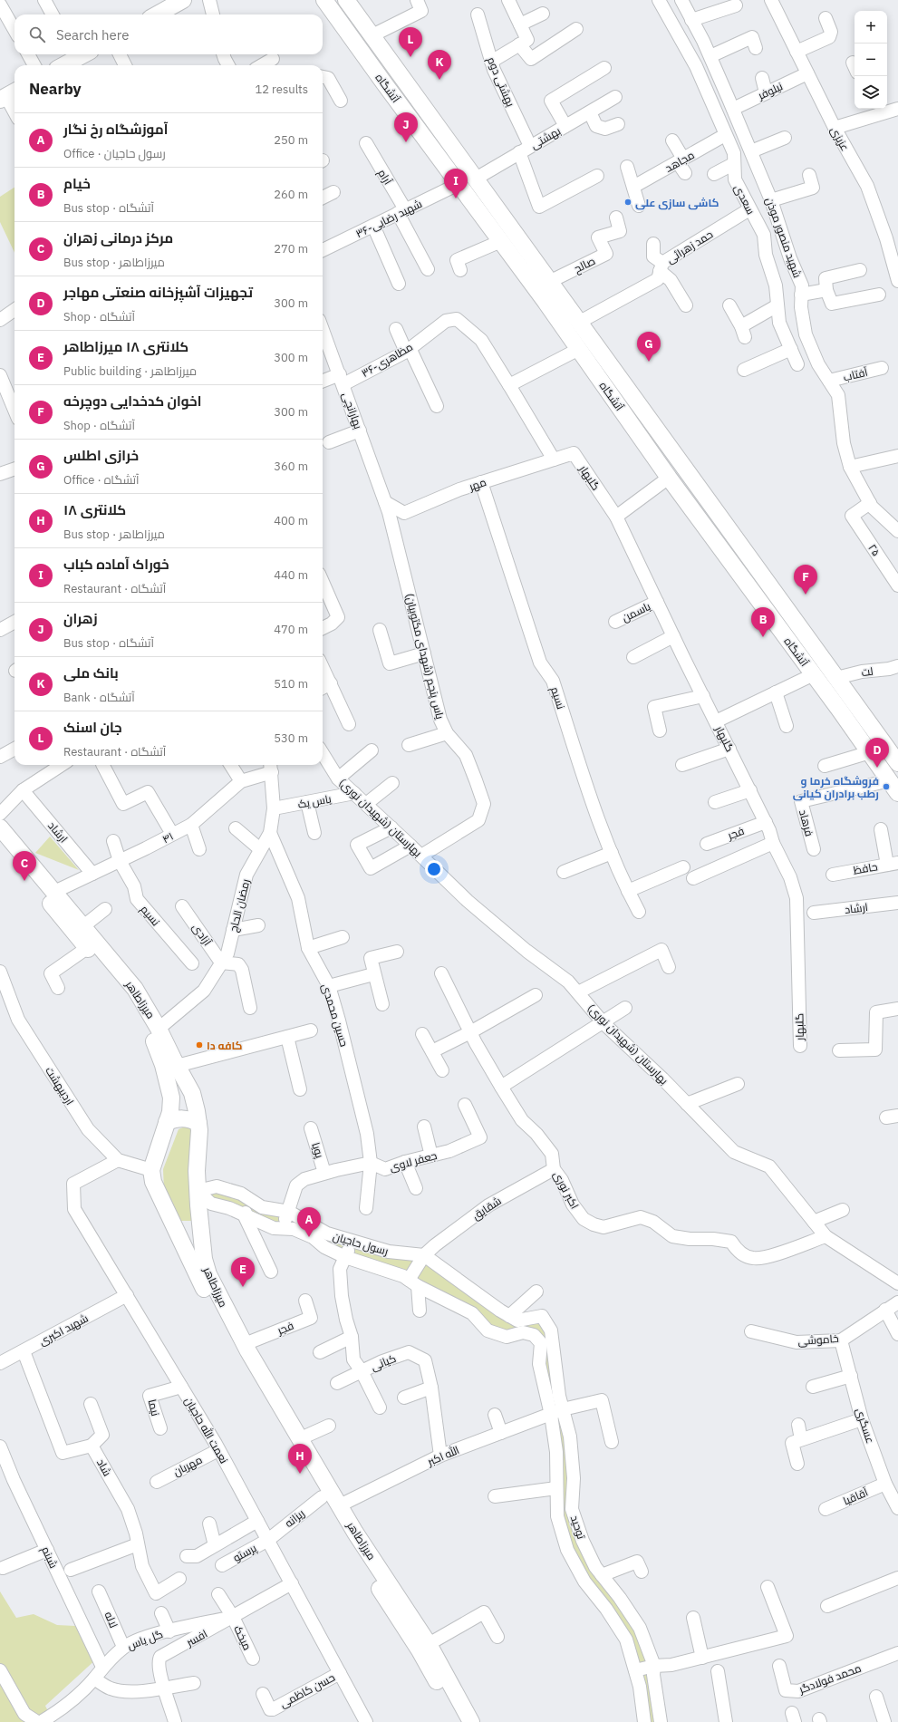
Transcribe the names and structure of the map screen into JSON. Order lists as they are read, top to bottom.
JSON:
{
  "streets": {
    "main road": ["آتشگاه", "میرزاطاهر"],
    "street": [
      "بهشتی دوم",
      "نیلوفر",
      "بهشتی",
      "عزیزی",
      "مجاهد",
      "آرام",
      "سعدی",
      "۳۶-شهید رضایی",
      "شهید منصور موذن",
      "حمد زهرائی",
      "صالح",
      "۳۶-مظاهری",
      "آفتاب",
      "بهارانچی",
      "گلبهار",
      "مهر",
      "۲۵",
      "یاسمن",
      "یاس پنجم (شهدای مکتوبیان)",
      "لت",
      "نسیم",
      "یاس یک",
      "بهارستان (شهیدان نوری)",
      "فرهاد",
      "ارشاد",
      "فجر",
      "۴۱",
      "حافظ",
      "رمضان الحاج",
      "آزادی",
      "حسین محمدی",
      "اردیبهشت",
      "پویا",
      "جعفر لاوی",
      "اکبر نوری",
      "شقایق",
      "رسول حاجیان",
      "شهید اکبری",
      "خاموشی",
      "کیانی",
      "نیما",
      "عسگری",
      "نعمت الله حاجیان",
      "الله اکبر",
      "مهربان",
      "شاد",
      "آقاقیا",
      "ریزانه",
      "توحید",
      "پرستو",
      "شبنم",
      "لاله",
      "افسر",
      "میخک",
      "گل یاس",
      "محمد فولادگر",
      "حسن کاظمی"
    ]
  },
  "crossings": [
    ["بهشتی دوم", "بهشتی"],
    ["آتشگاه", "بهشتی"],
    ["آتشگاه", "۳۶-شهید رضایی"],
    ["آتشگاه", "حمد زهرائی"],
    ["آتشگاه", "صالح"],
    ["آتشگاه", "لت"],
    ["آتشگاه", "فرهاد"],
    ["نیلوفر", "عزیزی"],
    ["نیلوفر", "شهید منصور موذن"],
    ["مجاهد", "سعدی"],
    ["آرام", "۳۶-شهید رضایی"],
    ["سعدی", "حمد زهرائی"],
    ["شهید منصور موذن", "آفتاب"],
    ["شهید منصور موذن", "۲۵"],
    ["۳۶-مظاهری", "بهارانچی"],
    ["۳۶-مظاهری", "مهر"],
    ["بهارانچی", "مهر"],
    ["بهارانچی", "یاس پنجم (شهدای مکتوبیان)"],
    ["گلبهار", "مهر"],
    ["گلبهار", "یاسمن"],
    ["گلبهار", "فجر"],
    ["مهر", "یاس پنجم (شهدای مکتوبیان)"],
    ["مهر", "نسیم"],
    ["یاس پنجم (شهدای مکتوبیان)", "بهارستان (شهیدان نوری)"],
    ["نسیم", "۴۱"],
    ["یاس یک", "بهارستان (شهیدان نوری)"],
    ["یاس یک", "رمضان الحاج"],
    ["بهارستان (شهیدان نوری)", "اکبر نوری"],
    ["ارشاد", "۴۱"],
    ["فجر", "میرزاطاهر"],
    ["۴۱", "رمضان الحاج"],
    ["۴۱", "میرزاطاهر"],
    ["رمضان الحاج", "آزادی"],
    ["رمضان الحاج", "میرزاطاهر"],
    ["رمضان الحاج", "حسین محمدی"],
    ["میرزاطاهر", "اردیبهشت"],
    ["میرزاطاهر", "رسول حاجیان"],
    ["میرزاطاهر", "الله اکبر"],
    ["میرزاطاهر", "ریزانه"],
    ["حسین محمدی", "جعفر لاوی"],
    ["اردیبهشت", "نعمت الله حاجیان"],
    ["اکبر نوری", "شقایق"],
    ["شقایق", "رسول حاجیان"],
    ["رسول حاجیان", "کیانی"],
    ["رسول حاجیان", "توحید"],
    ["شهید اکبری", "نعمت الله حاجیان"],
    ["خاموشی", "عسگری"],
    ["کیانی", "الله اکبر"],
    ["نیما", "نعمت الله حاجیان"],
    ["عسگری", "آقاقیا"],
    ["نعمت الله حاجیان", "مهربان"],
    ["نعمت الله حاجیان", "ریزانه"],
    ["نعمت الله حاجیان", "پرستو"],
    ["نعمت الله حاجیان", "افسر"],
    ["نعمت الله حاجیان", "حسن کاظمی"],
    ["الله اکبر", "توحید"],
    ["ریزانه", "پرستو"],
    ["شبنم", "گل یاس"],
    ["لاله", "گل یاس"],
    ["افسر", "میخک"],
    ["افسر", "گل یاس"],
    ["میخک", "گل یاس"]
  ],
  "places": ["کاشی سازی علی", "فروشگاه خرما و رطب برادران کیانی", "کافه دا"],
  "page": {
    "map_buttons": ["+", "−"],
    "search": "Search here",
    "pins": [
      "L",
      "K",
      "J",
      "I",
      "G",
      "F",
      "B",
      "D",
      "C",
      "A",
      "E",
      "H"
    ],
    "heading": ["Nearby", "12 results"],
    "list": [
      {
        "mark": "A",
        "name": "آموزشگاه رخ نگار",
        "note": "Office · رسول حاجیان",
        "value": "250 m"
      },
      {
        "mark": "B",
        "name": "خیام",
        "note": "Bus stop · آتشگاه",
        "value": "260 m"
      },
      {
        "mark": "C",
        "name": "مرکز درمانی زهران",
        "note": "Bus stop · میرزاطاهر",
        "value": "270 m"
      },
      {
        "mark": "D",
        "name": "تجهیزات آشپزخانه صنعتی مهاجر",
        "note": "Shop · آتشگاه",
        "value": "300 m"
      },
      {
        "mark": "E",
        "name": "کلانتری ۱۸ میرزاطاهر",
        "note": "Public building · میرزاطاهر",
        "value": "300 m"
      },
      {
        "mark": "F",
        "name": "اخوان کدخدایی دوچرخه",
        "note": "Shop · آتشگاه",
        "value": "300 m"
      },
      {
        "mark": "G",
        "name": "خرازی اطلس",
        "note": "Office · آتشگاه",
        "value": "360 m"
      },
      {
        "mark": "H",
        "name": "کلانتری ۱۸",
        "note": "Bus stop · میرزاطاهر",
        "value": "400 m"
      },
      {
        "mark": "I",
        "name": "خوراک آماده کباب",
        "note": "Restaurant · آتشگاه",
        "value": "440 m"
      },
      {
        "mark": "J",
        "name": "زهران",
        "note": "Bus stop · آتشگاه",
        "value": "470 m"
      },
      {
        "mark": "K",
        "name": "بانک ملی",
        "note": "Bank · آتشگاه",
        "value": "510 m"
      },
      {
        "mark": "L",
        "name": "جان اسنک",
        "note": "Restaurant · آتشگاه",
        "value": "530 m"
      }
    ]
  }
}
